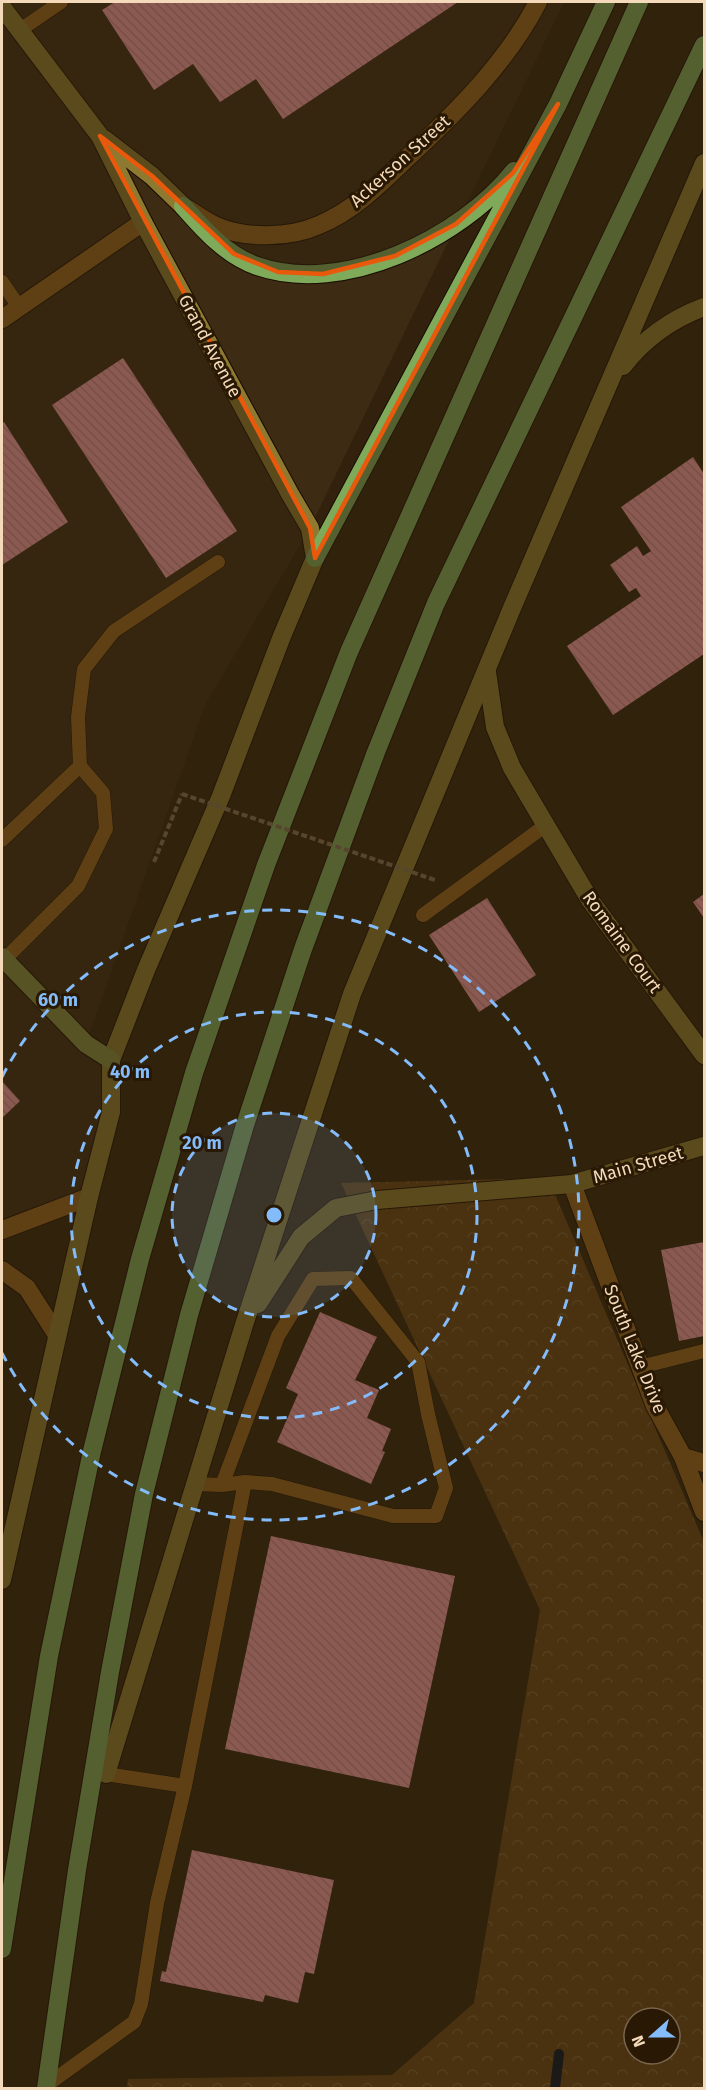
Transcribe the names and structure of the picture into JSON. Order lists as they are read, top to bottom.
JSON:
{
  "streets": {
    "street": [
      "Ackerson Street",
      "Grand Avenue",
      "Romaine Court",
      "Main Street",
      "South Lake Drive"
    ]
  },
  "crossings": [
    ["Ackerson Street", "Grand Avenue"],
    ["Main Street", "South Lake Drive"]
  ],
  "north": "left",
  "rings": ["60 m", "40 m", "20 m"]
}
